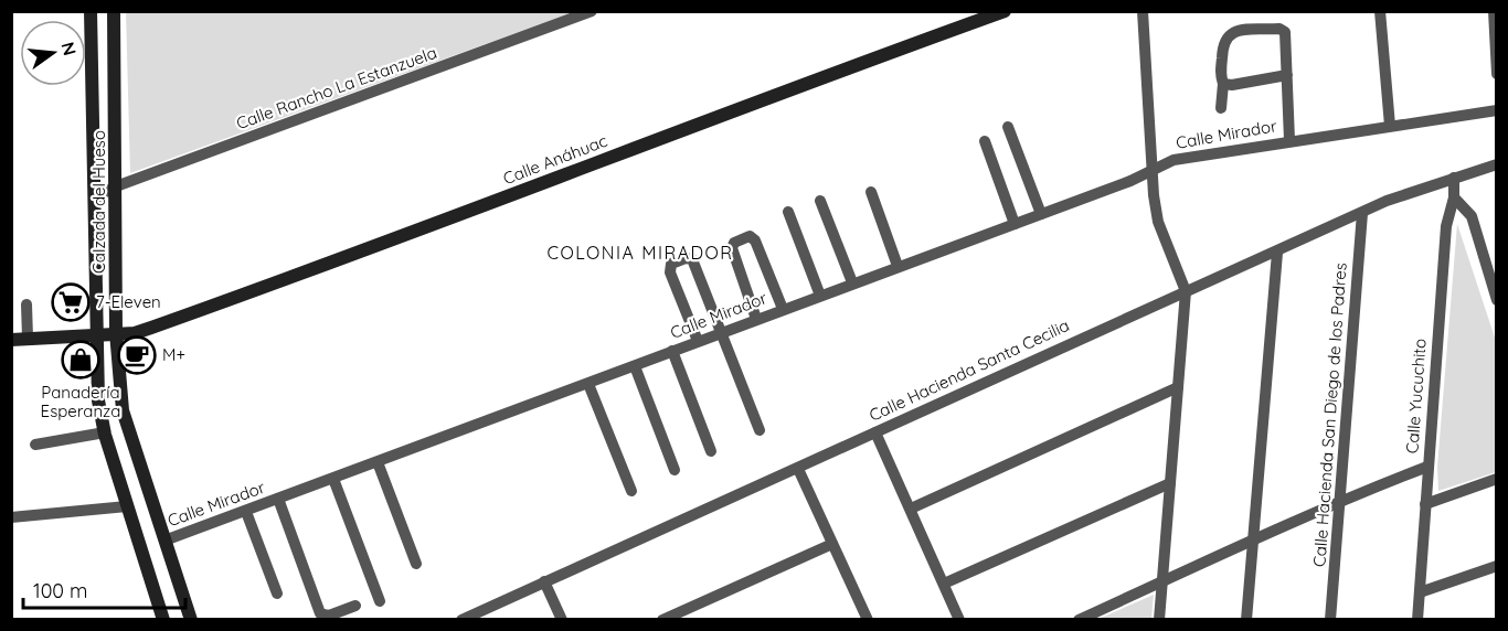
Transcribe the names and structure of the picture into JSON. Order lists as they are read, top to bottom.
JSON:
{
  "streets": {
    "main road": ["Calle Anáhuac", "Calzada del Hueso"],
    "street": [
      "Calle Rancho La Estanzuela",
      "Calle Mirador",
      "Calle Hacienda Santa Cecilia",
      "Calle Yucuchito",
      "Calle Hacienda San Diego de los Padres"
    ]
  },
  "crossings": [
    ["Calle Rancho La Estanzuela", "Calzada del Hueso"],
    ["Calle Mirador", "Calzada del Hueso"],
    ["Calle Anáhuac", "Calzada del Hueso"],
    ["Calle Hacienda Santa Cecilia", "Calle Yucuchito"],
    ["Calle Hacienda Santa Cecilia", "Calle Hacienda San Diego de los Padres"]
  ],
  "districts": ["COLONIA MIRADOR"],
  "places": {
    "supermarket": ["7-Eleven"],
    "cafe": ["M+"],
    "shop": ["Panadería Esperanza"]
  },
  "scale_bar": "100 m",
  "north": "right"
}
